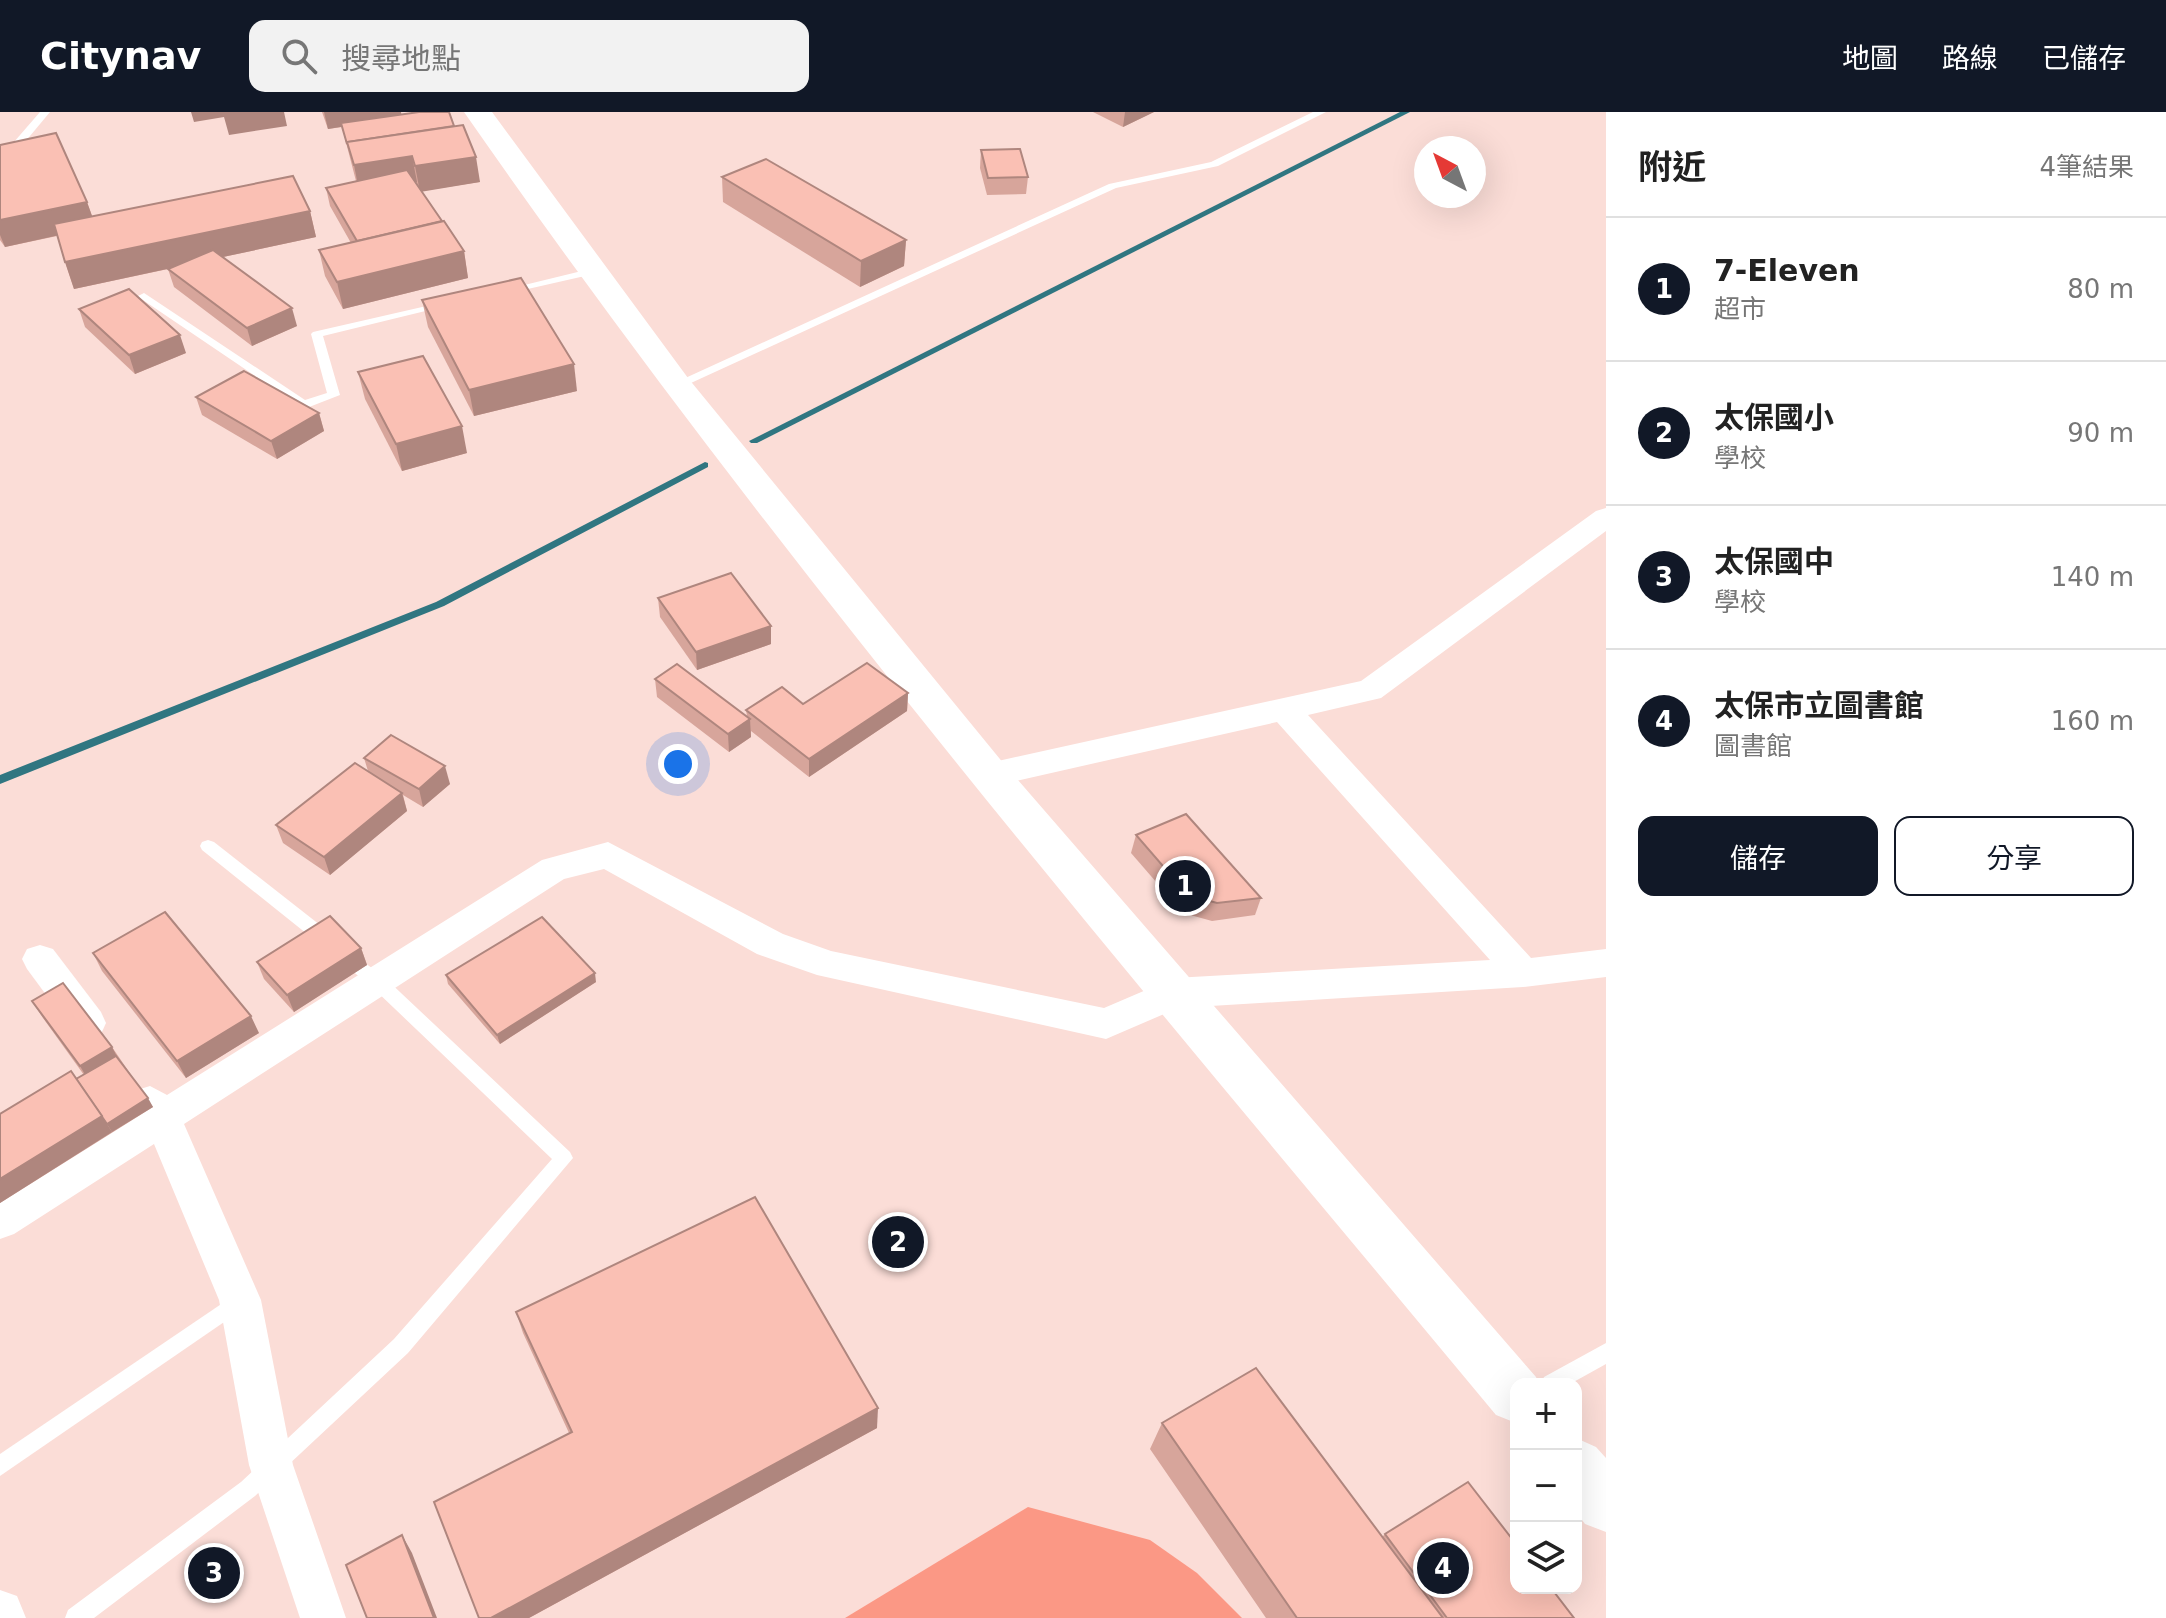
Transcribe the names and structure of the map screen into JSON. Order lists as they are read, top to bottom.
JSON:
{
  "north": "top left",
  "page": {
    "header": "Citynav",
    "search": "搜尋地點",
    "nav": ["地圖", "路線", "已儲存"],
    "heading": ["附近", "4筆結果"],
    "list": [
      {
        "mark": "1",
        "name": "7-Eleven",
        "note": "超市",
        "value": "80 m"
      },
      {
        "mark": "2",
        "name": "太保國小",
        "note": "學校",
        "value": "90 m"
      },
      {
        "mark": "3",
        "name": "太保國中",
        "note": "學校",
        "value": "140 m"
      },
      {
        "mark": "4",
        "name": "太保市立圖書館",
        "note": "圖書館",
        "value": "160 m"
      }
    ],
    "buttons": ["儲存", "分享"],
    "pins": [
      "1",
      "2",
      "4",
      "3"
    ],
    "map_buttons": ["+", "−"]
  }
}
